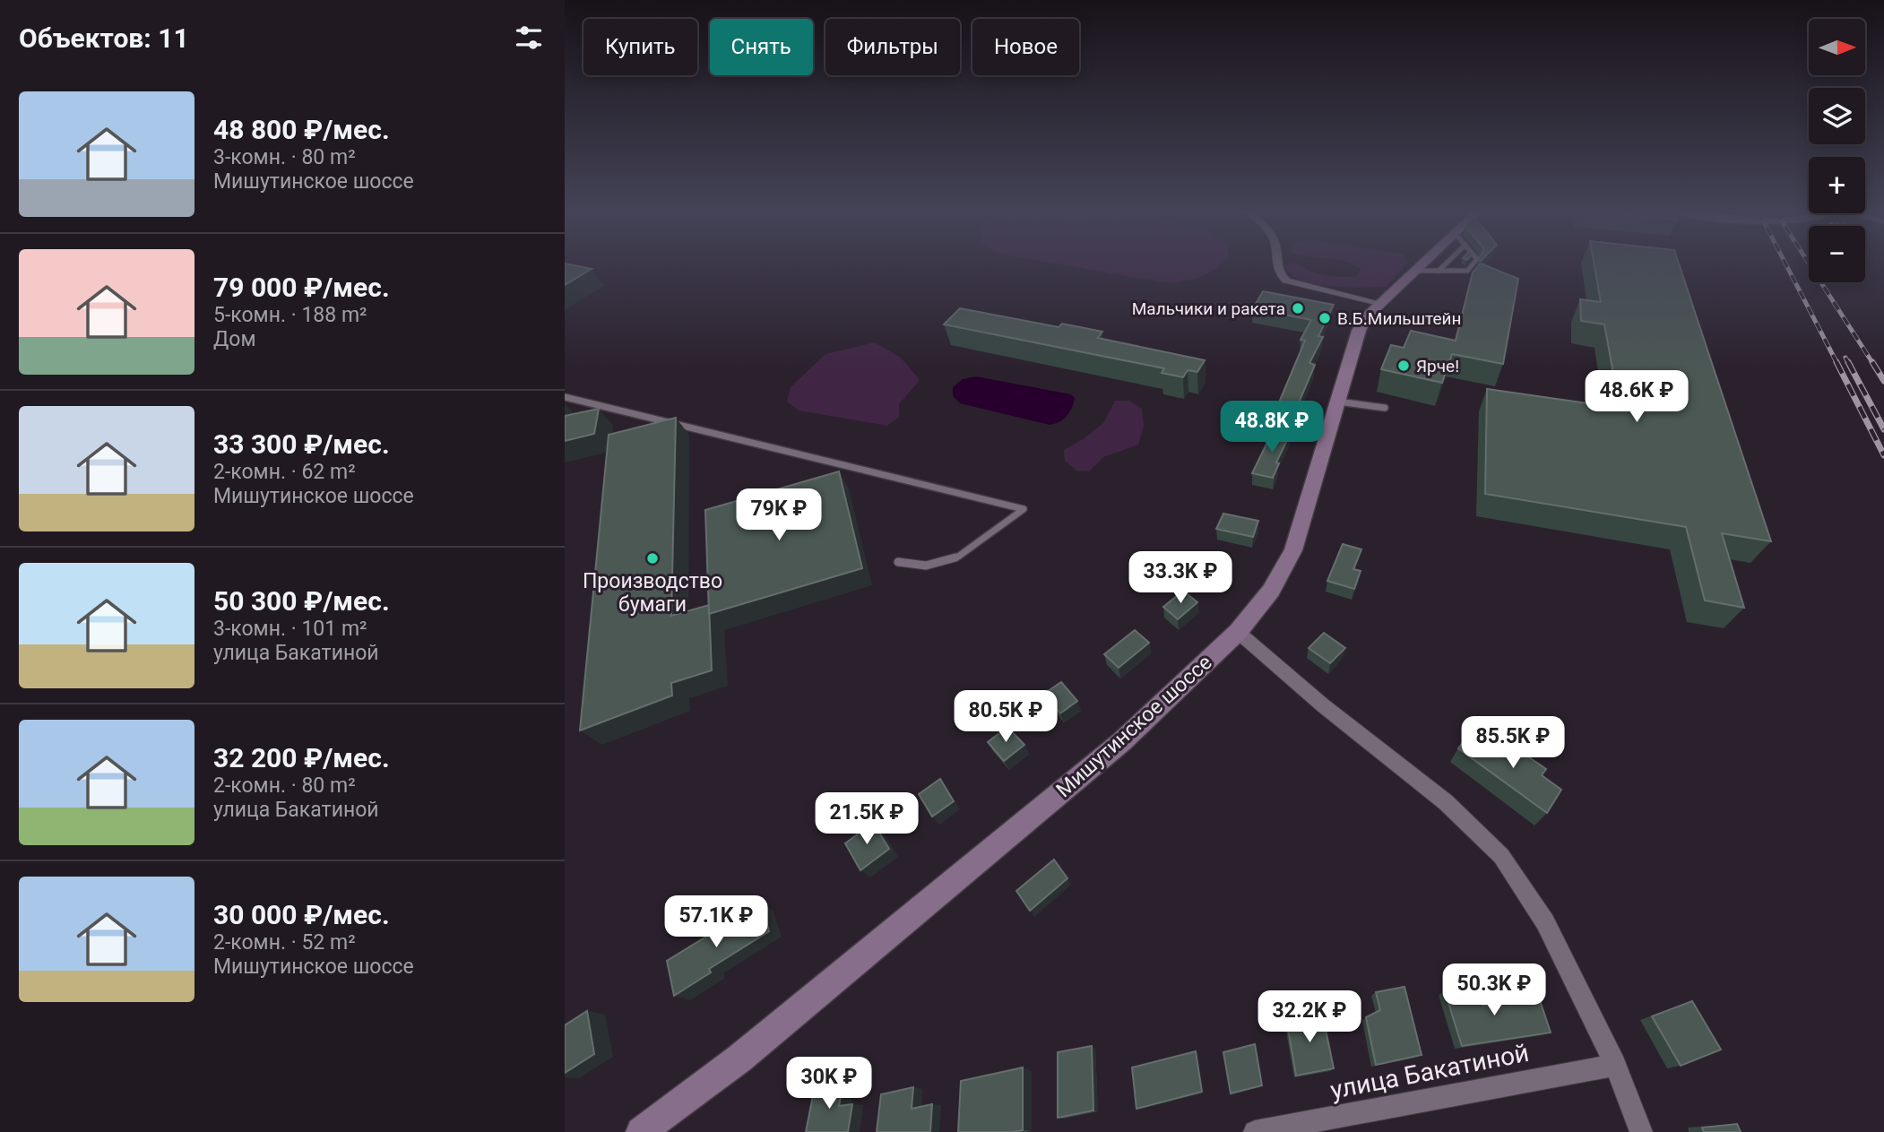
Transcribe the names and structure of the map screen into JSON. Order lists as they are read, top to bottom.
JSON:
{
  "streets": {
    "main road": ["Мишутинское шоссе"],
    "street": ["улица Бакатиной"]
  },
  "places": [
    "Мальчики и ракета",
    "В.Б.Мильштейн",
    "Ярче!",
    "Производство бумаги"
  ],
  "north": "right",
  "page": {
    "heading": "Объектов: 11",
    "map_buttons": ["+", "−"],
    "chip": [
      "Купить",
      "Снять",
      "Фильтры",
      "Новое"
    ],
    "list": [
      {
        "name": "48 800 ₽/мес.",
        "note": "3-комн. · 80 m² · Мишутинское шоссе"
      },
      {
        "name": "79 000 ₽/мес.",
        "note": "5-комн. · 188 m² · Дом"
      },
      {
        "name": "33 300 ₽/мес.",
        "note": "2-комн. · 62 m² · Мишутинское шоссе"
      },
      {
        "name": "50 300 ₽/мес.",
        "note": "3-комн. · 101 m² · улица Бакатиной"
      },
      {
        "name": "32 200 ₽/мес.",
        "note": "2-комн. · 80 m² · улица Бакатиной"
      },
      {
        "name": "30 000 ₽/мес.",
        "note": "2-комн. · 52 m² · Мишутинское шоссе"
      }
    ],
    "price": [
      "48.6K ₽",
      "48.8K ₽",
      "79K ₽",
      "33.3K ₽",
      "80.5K ₽",
      "85.5K ₽",
      "21.5K ₽",
      "57.1K ₽",
      "50.3K ₽",
      "32.2K ₽",
      "30K ₽"
    ]
  }
}
